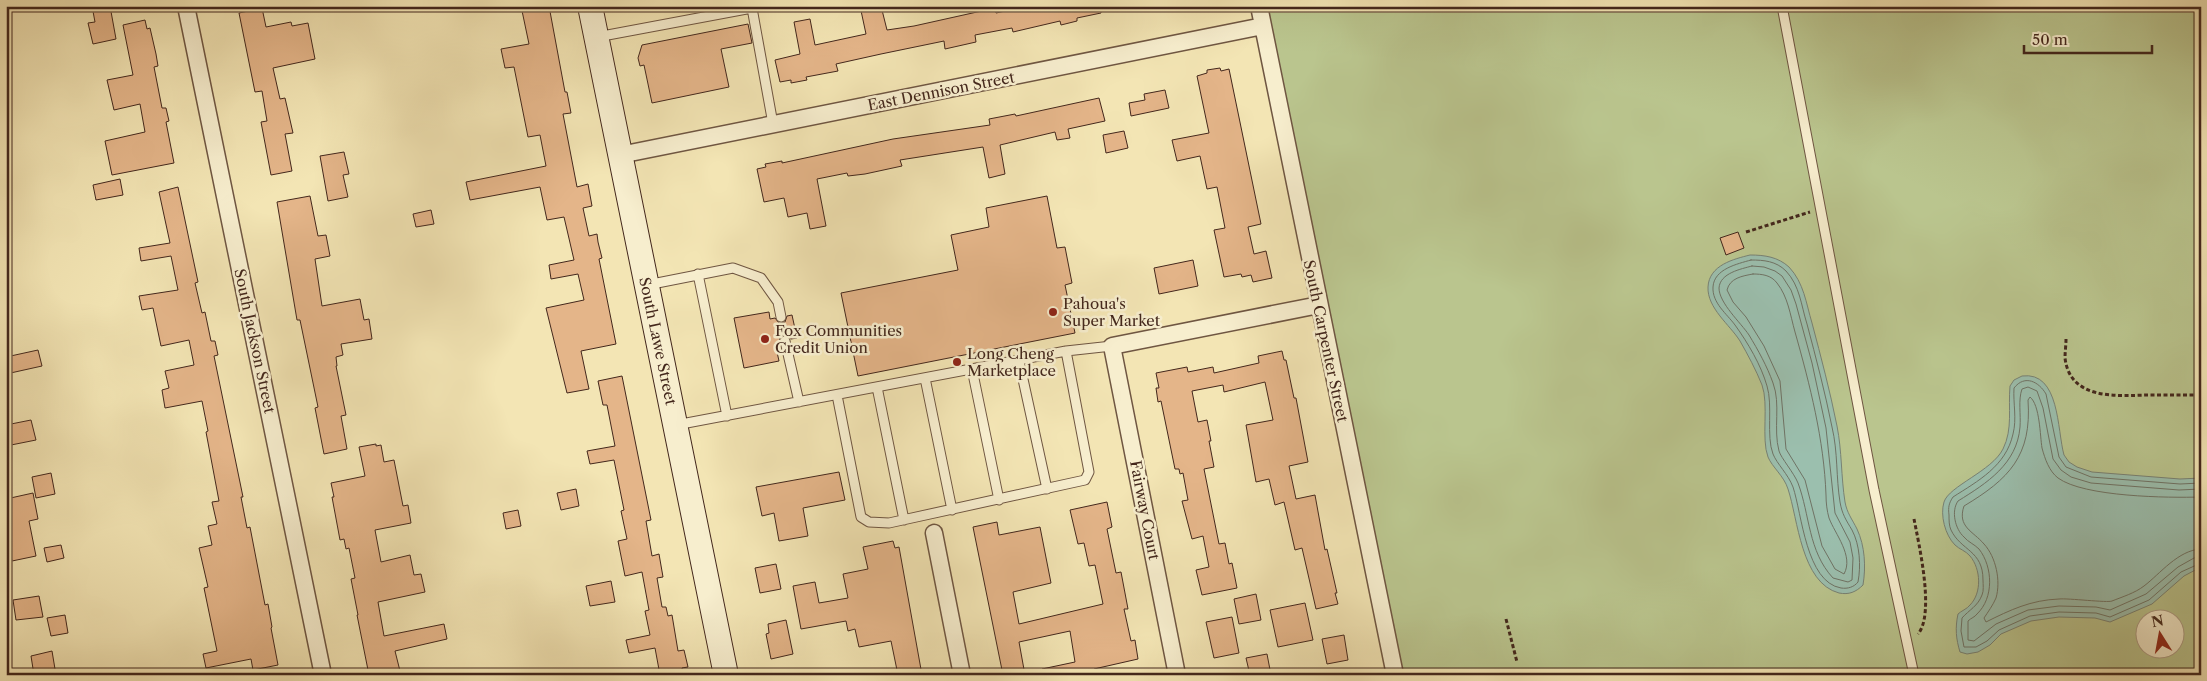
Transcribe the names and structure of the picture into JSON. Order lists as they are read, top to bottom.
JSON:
{
  "streets": {
    "main road": ["South Lawe Street"],
    "street": [
      "East Dennison Street",
      "South Jackson Street",
      "South Carpenter Street",
      "Fairway Court"
    ]
  },
  "crossings": [
    ["East Dennison Street", "South Lawe Street"],
    ["East Dennison Street", "South Carpenter Street"]
  ],
  "places": ["Pahoua's Super Market", "Fox Communities Credit Union", "Long Cheng Marketplace"],
  "scale_bar": "50 m",
  "north": "top"
}
